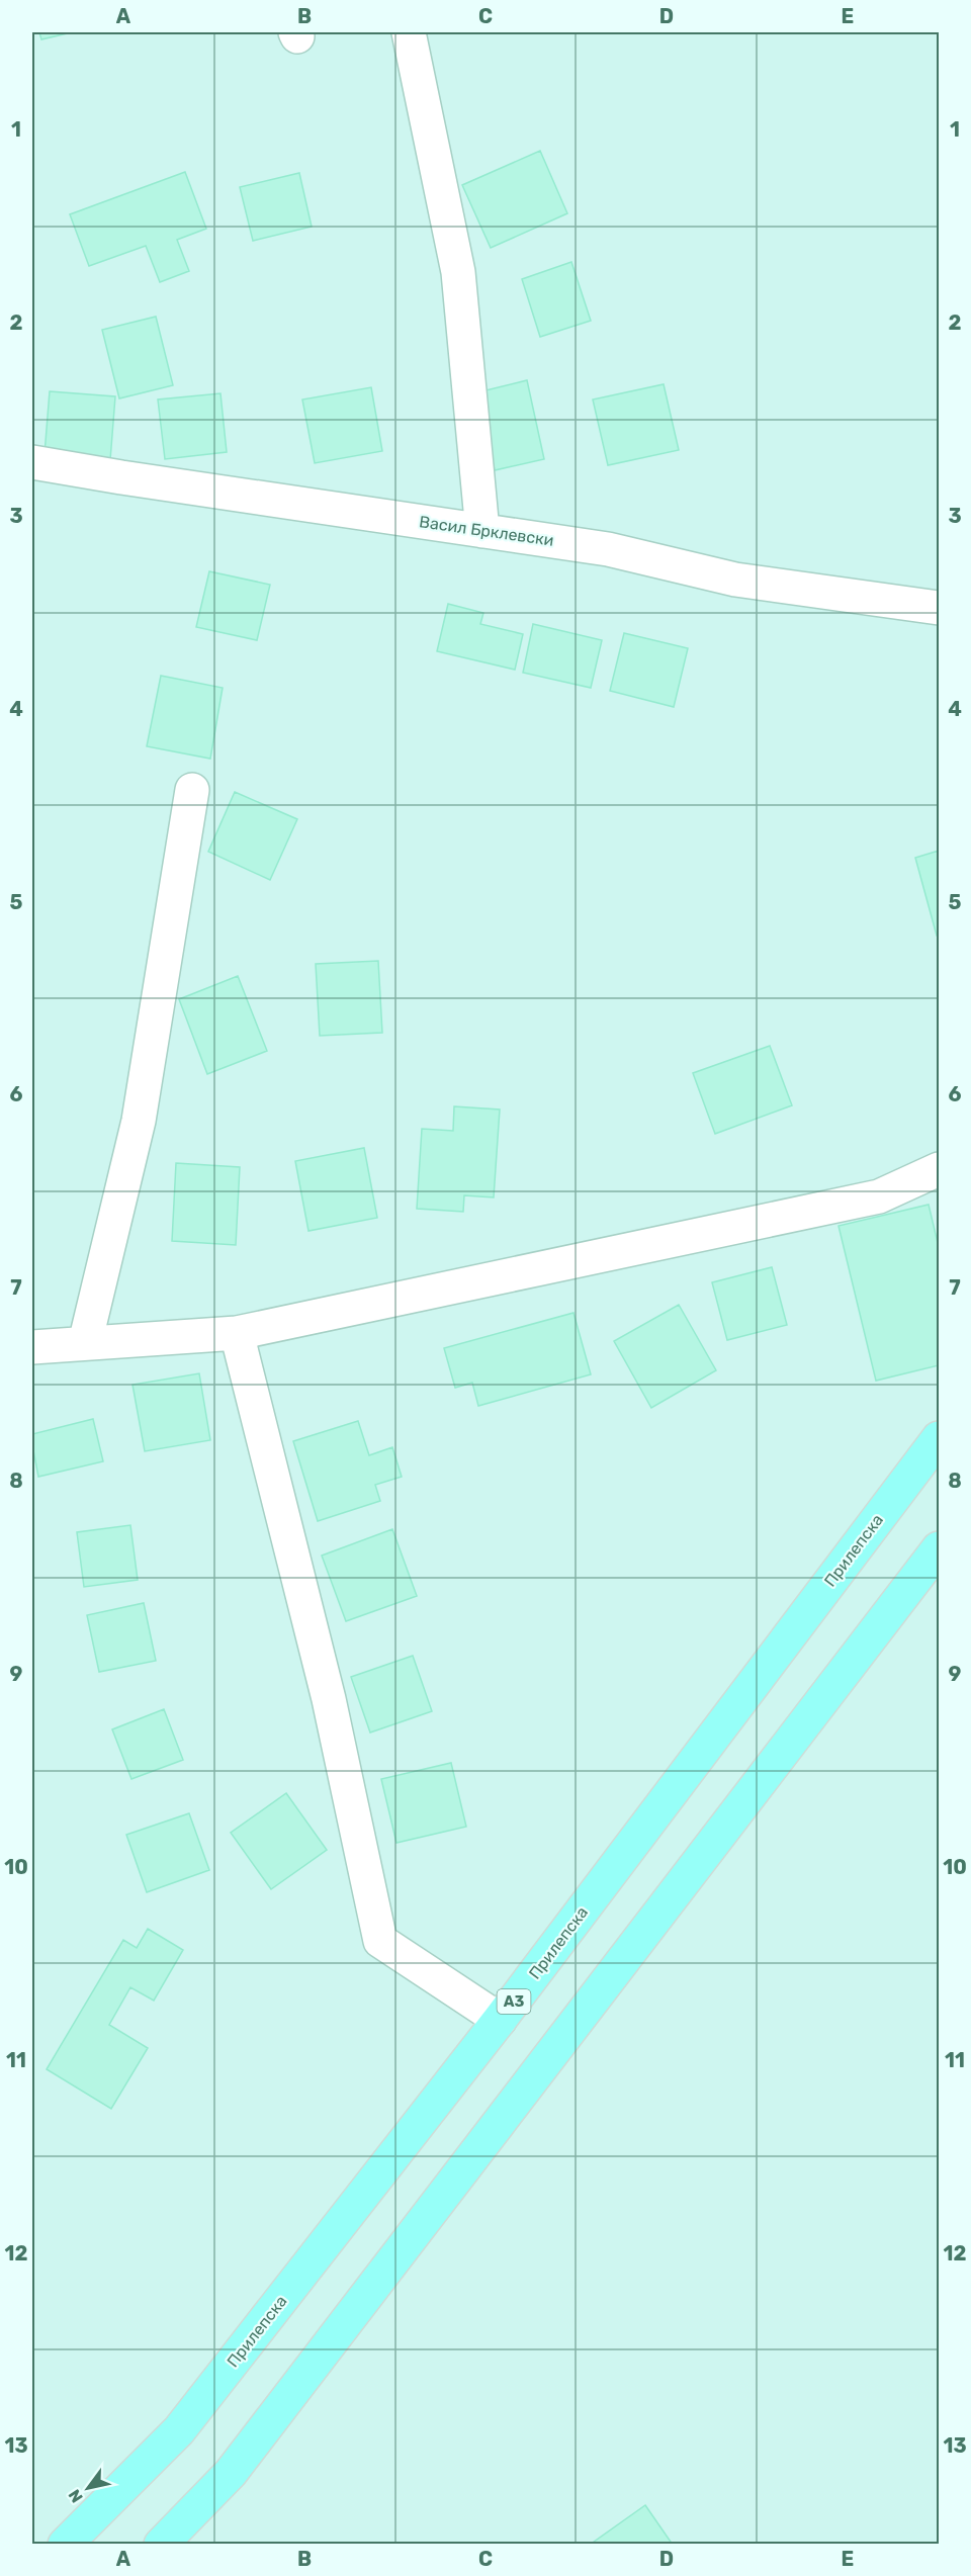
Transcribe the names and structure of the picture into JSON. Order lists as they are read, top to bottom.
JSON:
{
  "streets": {
    "main road": ["Прилепска", "A3"],
    "street": ["Васил Брклевски"]
  },
  "north": "bottom left",
  "grid": {
    "columns": [
      "A",
      "B",
      "C",
      "D",
      "E"
    ],
    "rows": [
      "1",
      "2",
      "3",
      "4",
      "5",
      "6",
      "7",
      "8",
      "9",
      "10",
      "11",
      "12",
      "13"
    ]
  }
}
